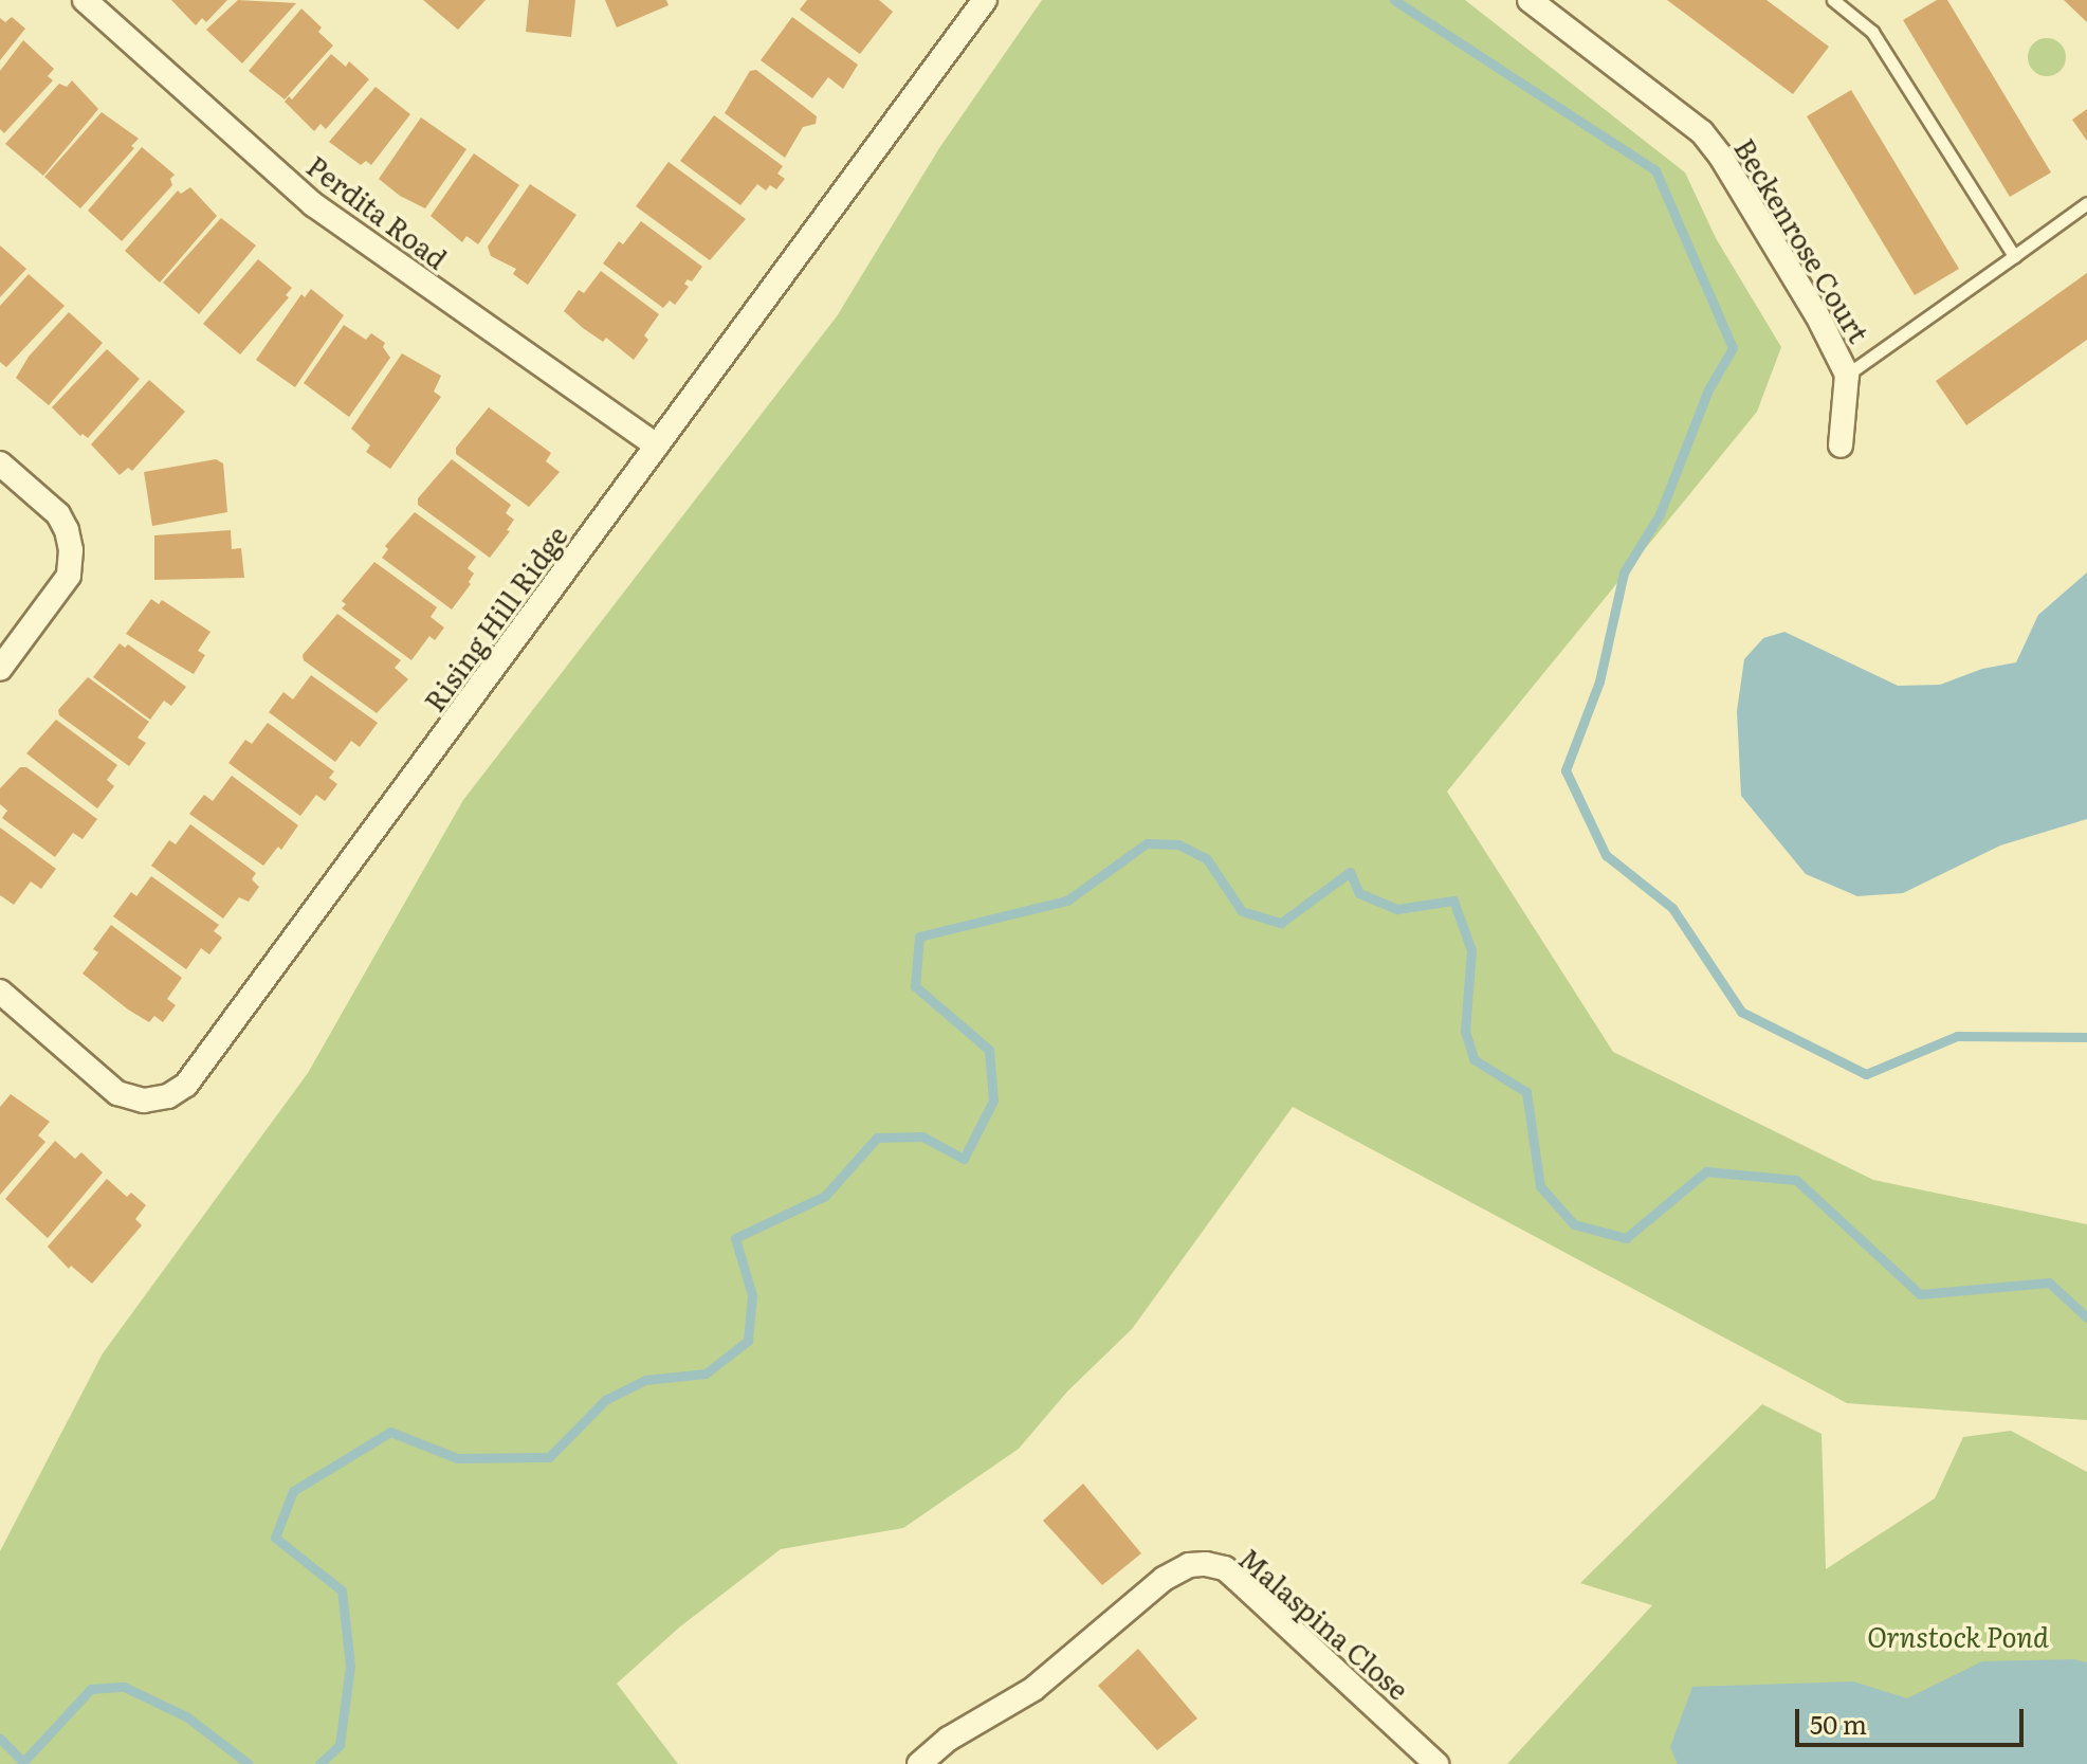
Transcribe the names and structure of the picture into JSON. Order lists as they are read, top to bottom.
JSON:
{
  "streets": {
    "street": [
      "Perdita Road",
      "Beckenrose Court",
      "Rising Hill Ridge",
      "Malaspina Close"
    ]
  },
  "crossings": [
    ["Perdita Road", "Rising Hill Ridge"]
  ],
  "parks": ["Ornstock Pond"],
  "scale_bar": "50 m"
}
